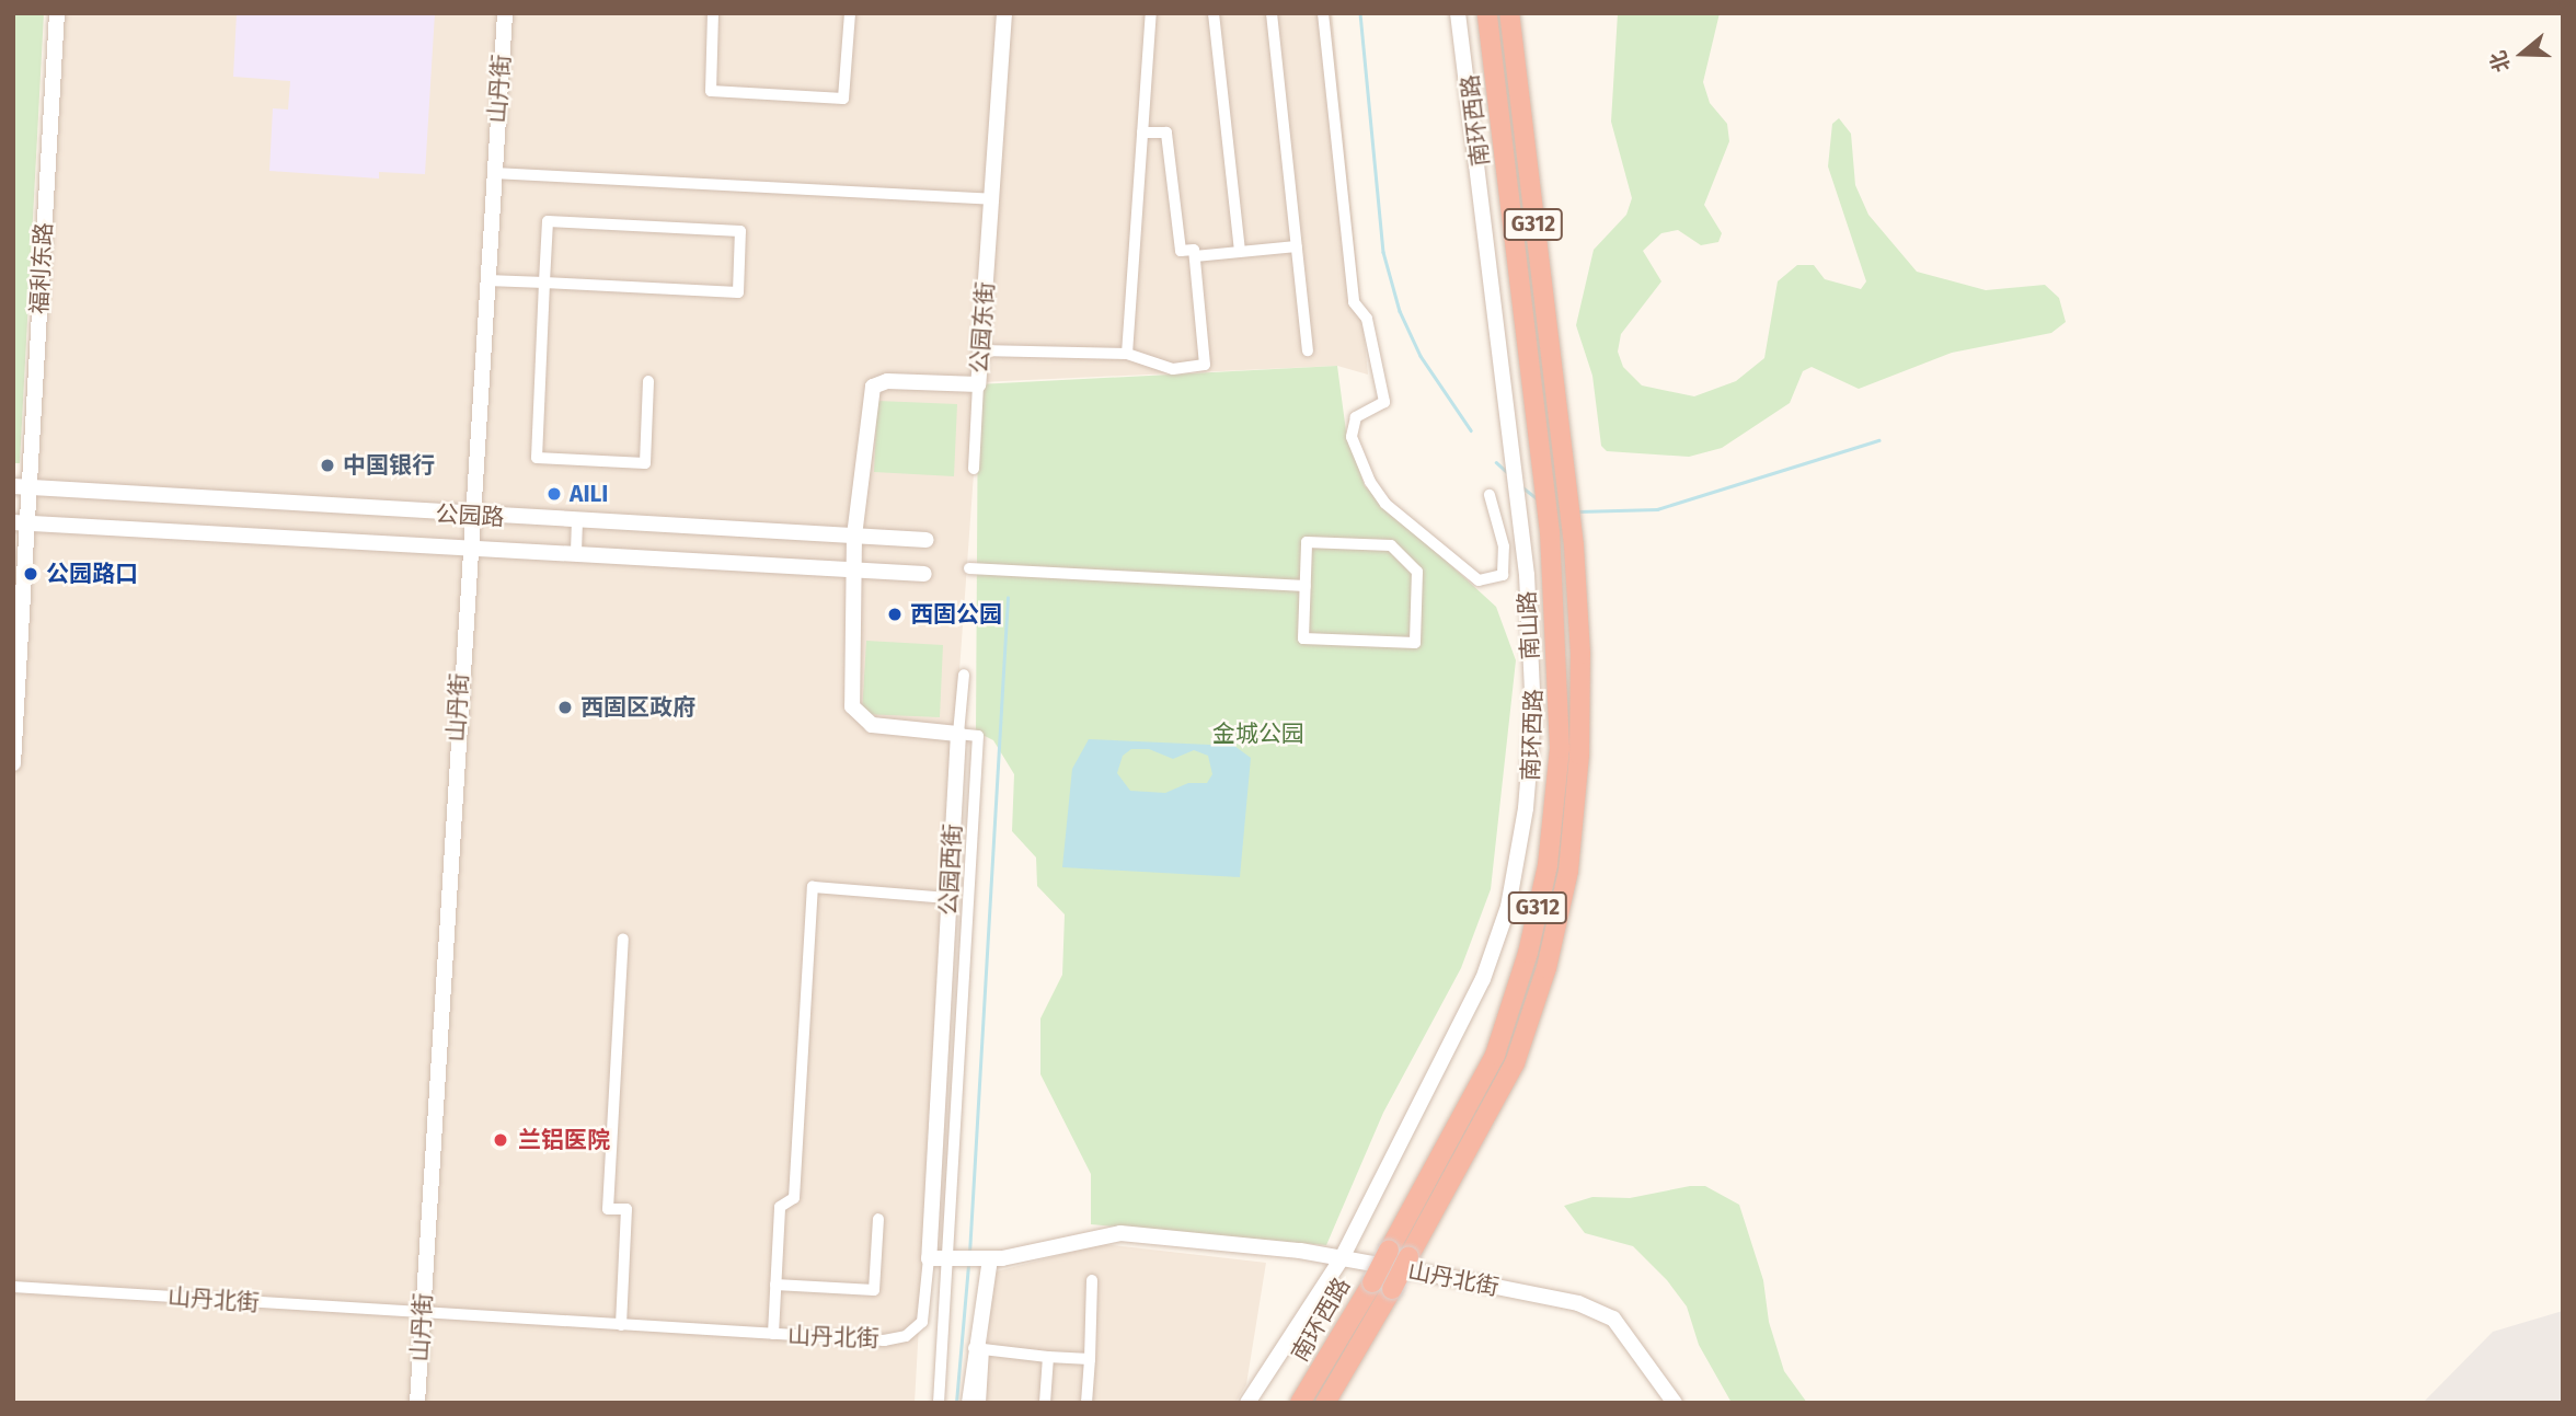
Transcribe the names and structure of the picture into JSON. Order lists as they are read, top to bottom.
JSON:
{
  "streets": {
    "highway": ["南环西路", "G312"],
    "street": [
      "山丹街",
      "福利东路",
      "公园东街",
      "公园路",
      "南山路",
      "公园西街",
      "山丹北街"
    ]
  },
  "crossings": [
    ["山丹街", "公园路"],
    ["山丹街", "山丹北街"],
    ["福利东路", "公园路"],
    ["公园东街", "公园路"],
    ["南山路", "山丹北街"],
    ["公园西街", "山丹北街"]
  ],
  "parks": ["金城公园"],
  "places": [
    "中国银行",
    "AILI",
    "公园路口",
    "西固公园",
    "西固区政府",
    "兰铝医院"
  ],
  "north": "left"
}
